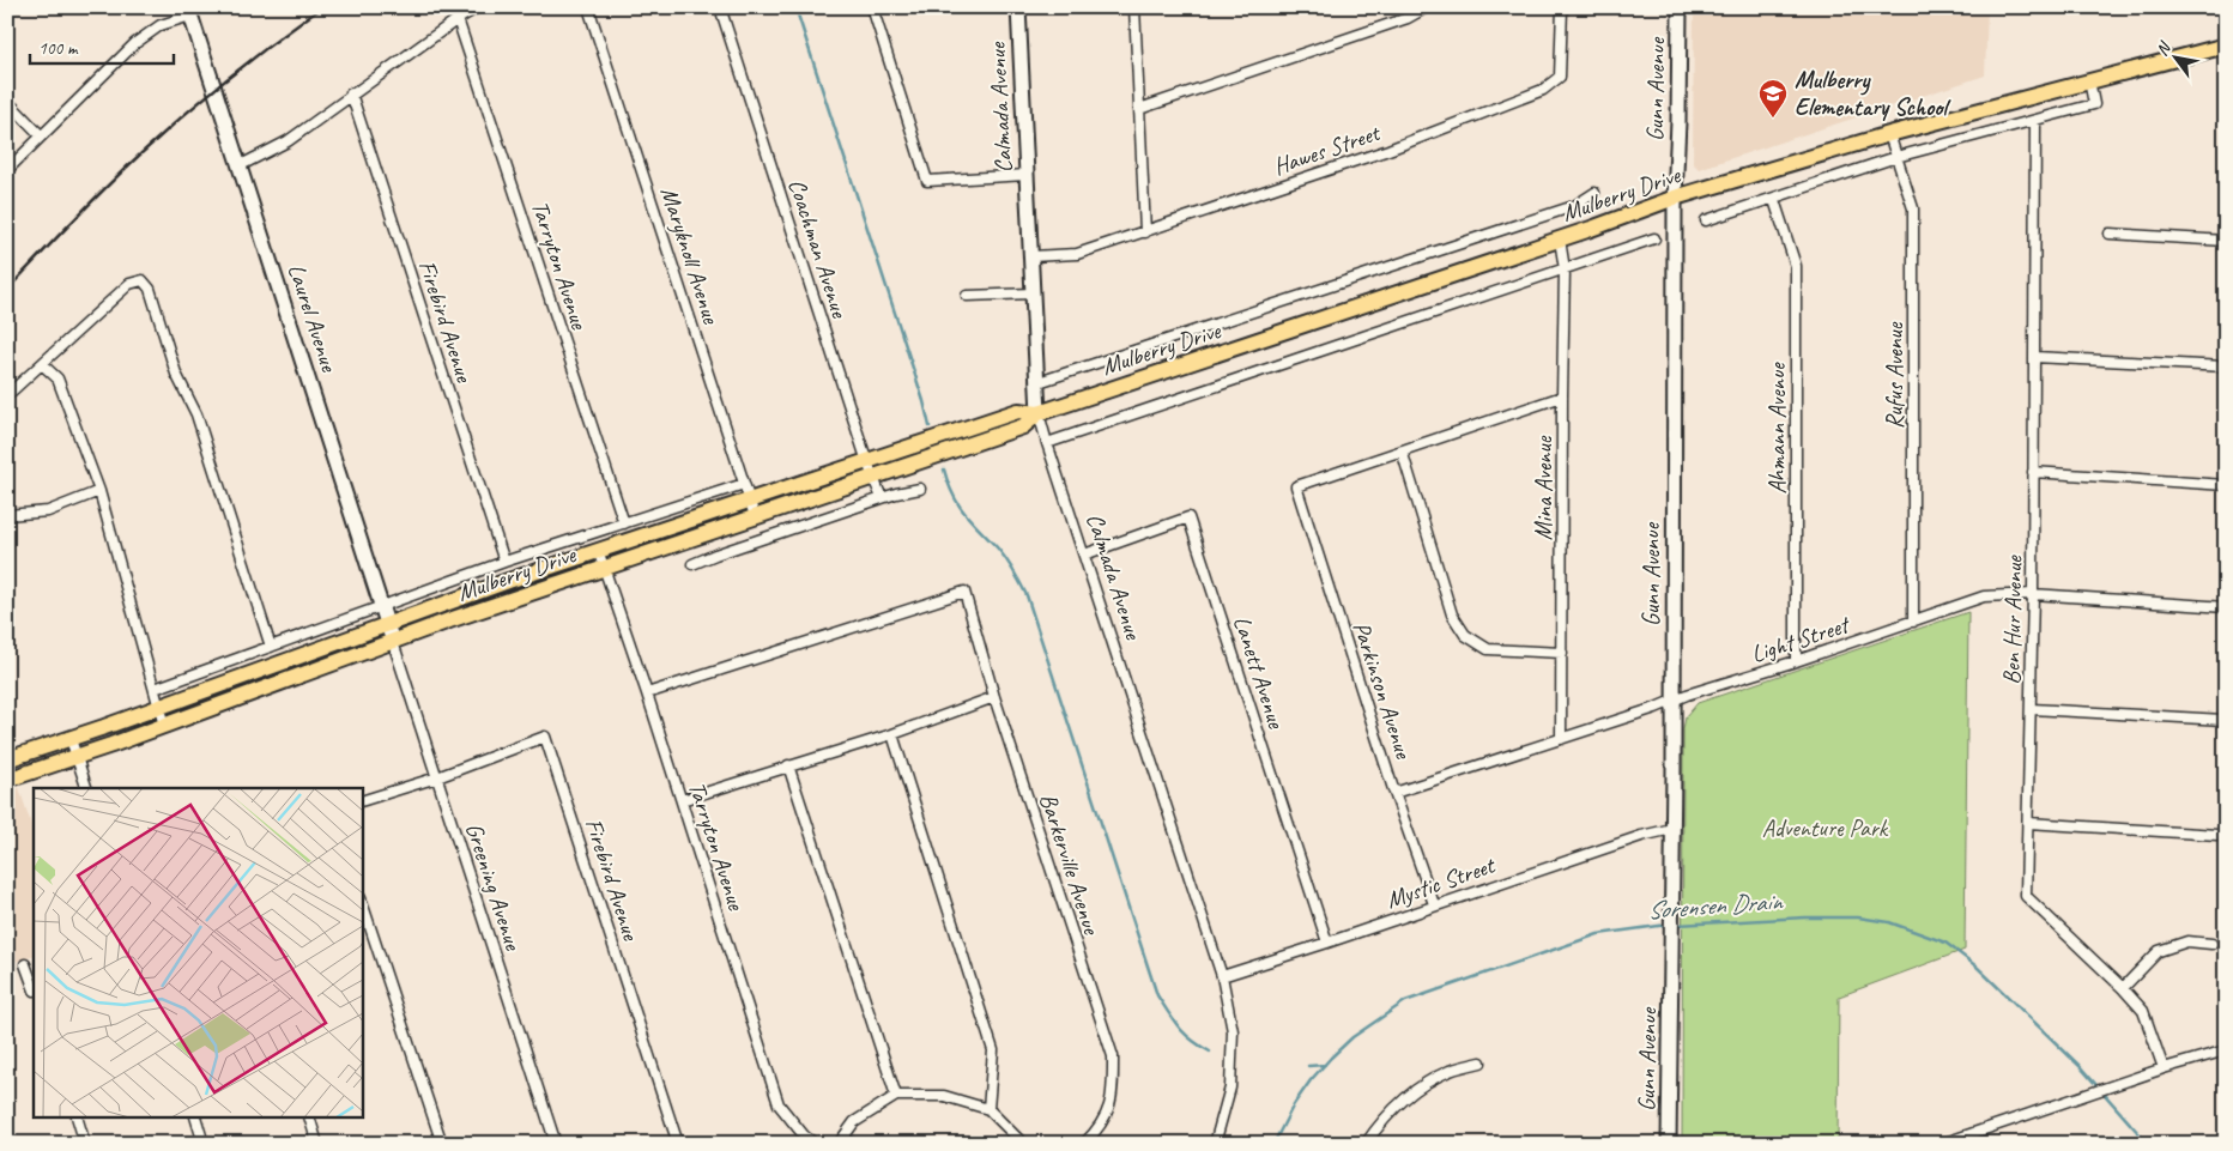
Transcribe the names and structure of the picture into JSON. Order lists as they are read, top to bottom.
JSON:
{
  "streets": {
    "main road": ["Mulberry Drive"],
    "street": [
      "Gunn Avenue",
      "Calmada Avenue",
      "Hawes Street",
      "Coachman Avenue",
      "Maryknoll Avenue",
      "Tarryton Avenue",
      "Laurel Avenue",
      "Firebird Avenue",
      "Rufus Avenue",
      "Ahmann Avenue",
      "Mina Avenue",
      "Ben Hur Avenue",
      "Light Street",
      "Lanett Avenue",
      "Parkinson Avenue",
      "Barkerville Avenue",
      "Mystic Street",
      "Greening Avenue"
    ]
  },
  "crossings": [
    ["Gunn Avenue", "Mulberry Drive"],
    ["Gunn Avenue", "Light Street"],
    ["Gunn Avenue", "Mystic Street"],
    ["Calmada Avenue", "Hawes Street"],
    ["Calmada Avenue", "Mulberry Drive"],
    ["Calmada Avenue", "Lanett Avenue"],
    ["Calmada Avenue", "Mystic Street"],
    ["Mulberry Drive", "Coachman Avenue"],
    ["Mulberry Drive", "Maryknoll Avenue"],
    ["Mulberry Drive", "Tarryton Avenue"],
    ["Mulberry Drive", "Laurel Avenue"],
    ["Mulberry Drive", "Rufus Avenue"],
    ["Mulberry Drive", "Mina Avenue"],
    ["Mulberry Drive", "Greening Avenue"],
    ["Tarryton Avenue", "Barkerville Avenue"],
    ["Laurel Avenue", "Greening Avenue"],
    ["Firebird Avenue", "Greening Avenue"],
    ["Rufus Avenue", "Light Street"],
    ["Ahmann Avenue", "Light Street"],
    ["Mina Avenue", "Light Street"],
    ["Ben Hur Avenue", "Light Street"],
    ["Light Street", "Parkinson Avenue"],
    ["Lanett Avenue", "Mystic Street"],
    ["Parkinson Avenue", "Mystic Street"]
  ],
  "water": ["Sorensen Drain"],
  "parks": ["Adventure Park"],
  "places": {
    "school or university": ["Mulberry Elementary School"]
  },
  "scale_bar": "100 m",
  "north": "top left"
}
